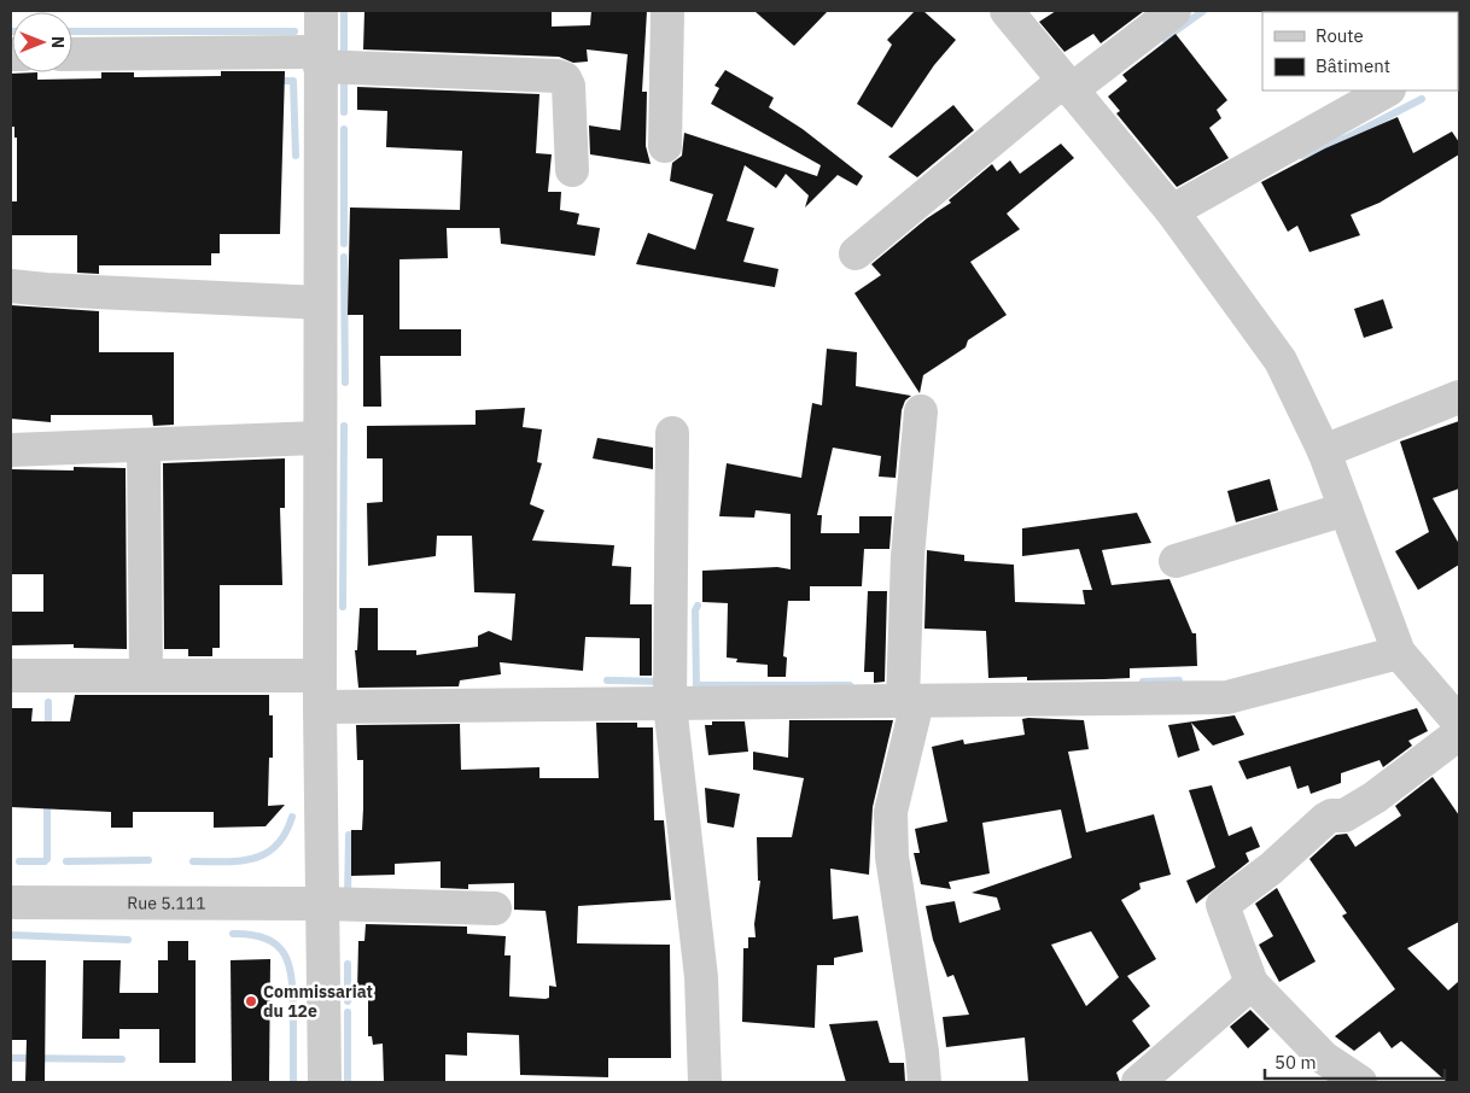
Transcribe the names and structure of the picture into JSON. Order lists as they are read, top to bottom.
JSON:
{
  "streets": {
    "street": ["Rue 5.111"]
  },
  "places": ["Commissariat du 12e"],
  "legend": ["Route", "Bâtiment"],
  "scale_bar": "50 m",
  "north": "right"
}
